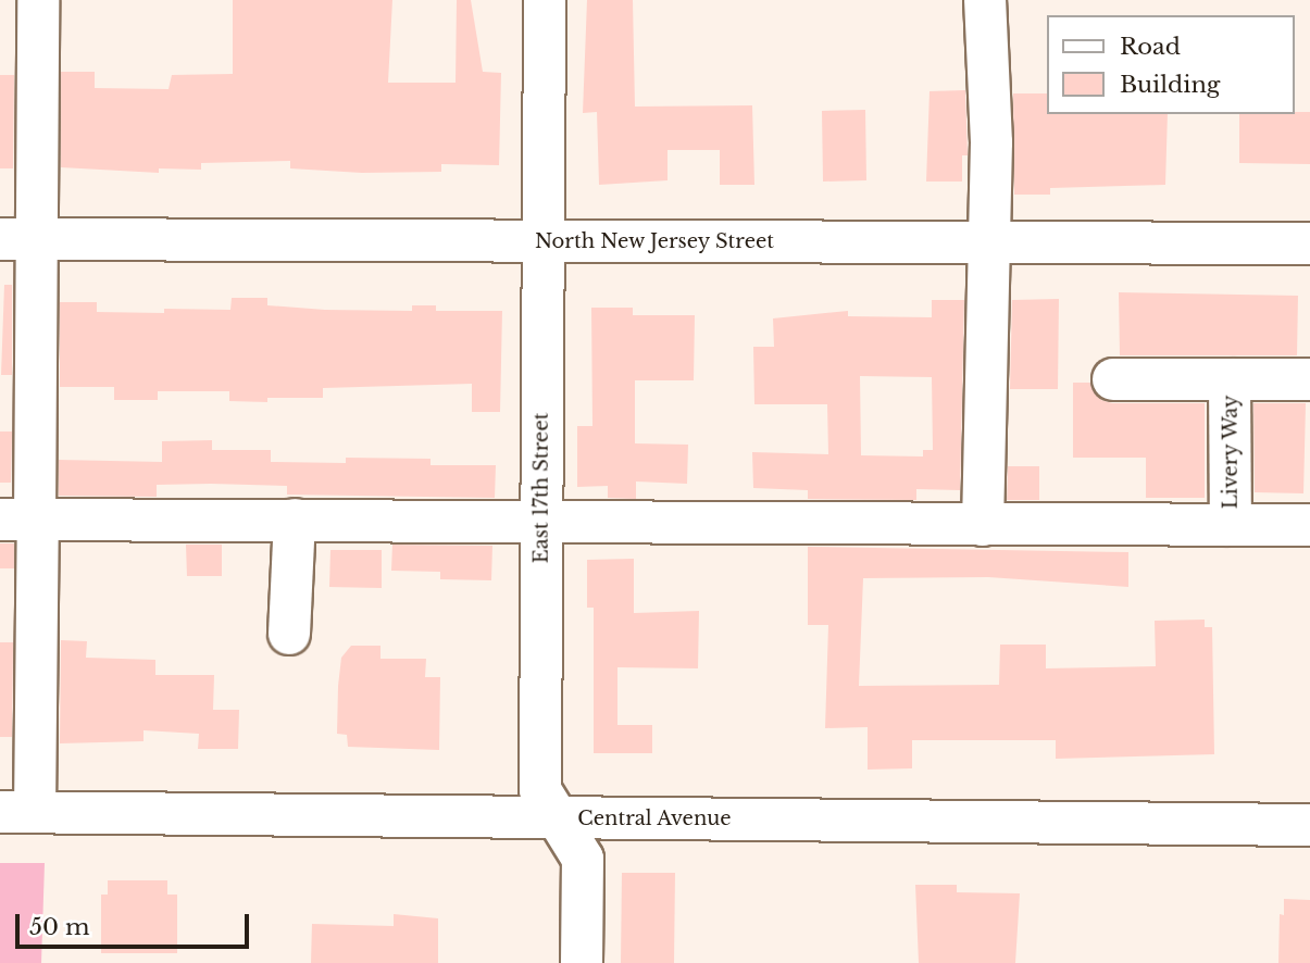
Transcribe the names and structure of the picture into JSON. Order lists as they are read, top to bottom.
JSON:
{
  "streets": {
    "street": [
      "North New Jersey Street",
      "Livery Way",
      "East 17th Street",
      "Central Avenue"
    ]
  },
  "crossings": [
    ["North New Jersey Street", "East 17th Street"],
    ["East 17th Street", "Central Avenue"]
  ],
  "legend": ["Road", "Building"],
  "scale_bar": "50 m"
}
